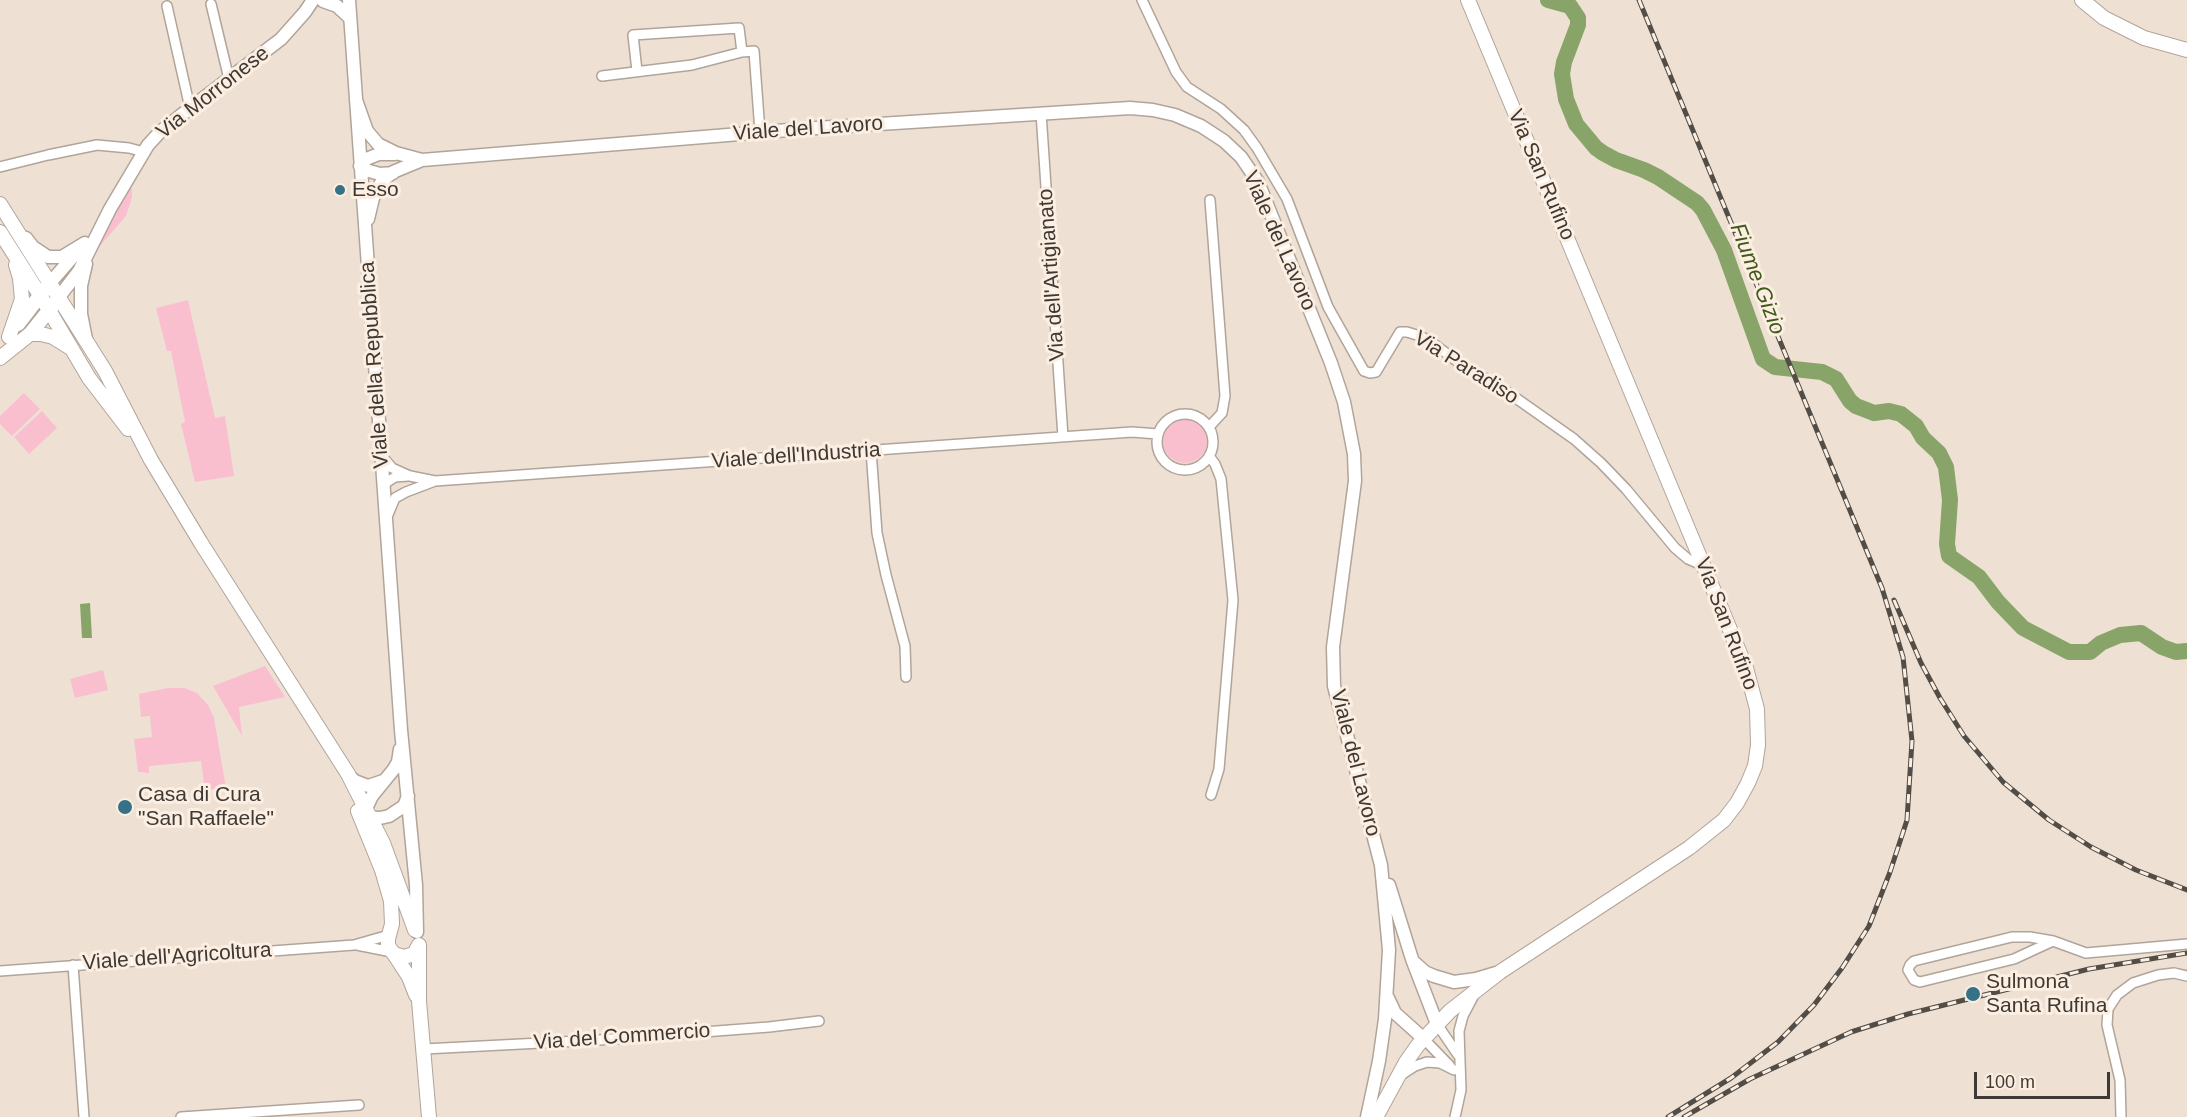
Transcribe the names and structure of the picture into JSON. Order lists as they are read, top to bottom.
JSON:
{
  "streets": {
    "main road": ["Via San Rufino", "Viale della Repubblica"],
    "street": [
      "Via Morronese",
      "Viale del Lavoro",
      "Via dell'Artigianato",
      "Via Paradiso",
      "Viale dell'Industria",
      "Viale dell'Agricoltura",
      "Via del Commercio"
    ]
  },
  "crossings": [
    ["Via Morronese", "Viale della Repubblica"],
    ["Viale del Lavoro", "Via San Rufino"],
    ["Viale del Lavoro", "Via dell'Artigianato"],
    ["Via San Rufino", "Via Paradiso"],
    ["Via dell'Artigianato", "Viale dell'Industria"],
    ["Viale della Repubblica", "Viale dell'Industria"],
    ["Viale della Repubblica", "Viale dell'Agricoltura"],
    ["Viale della Repubblica", "Via del Commercio"]
  ],
  "water": ["Fiume Gizio"],
  "places": ["Esso", "Casa di Cura \"San Raffaele\"", "Sulmona Santa Rufina"],
  "scale_bar": "100 m"
}
